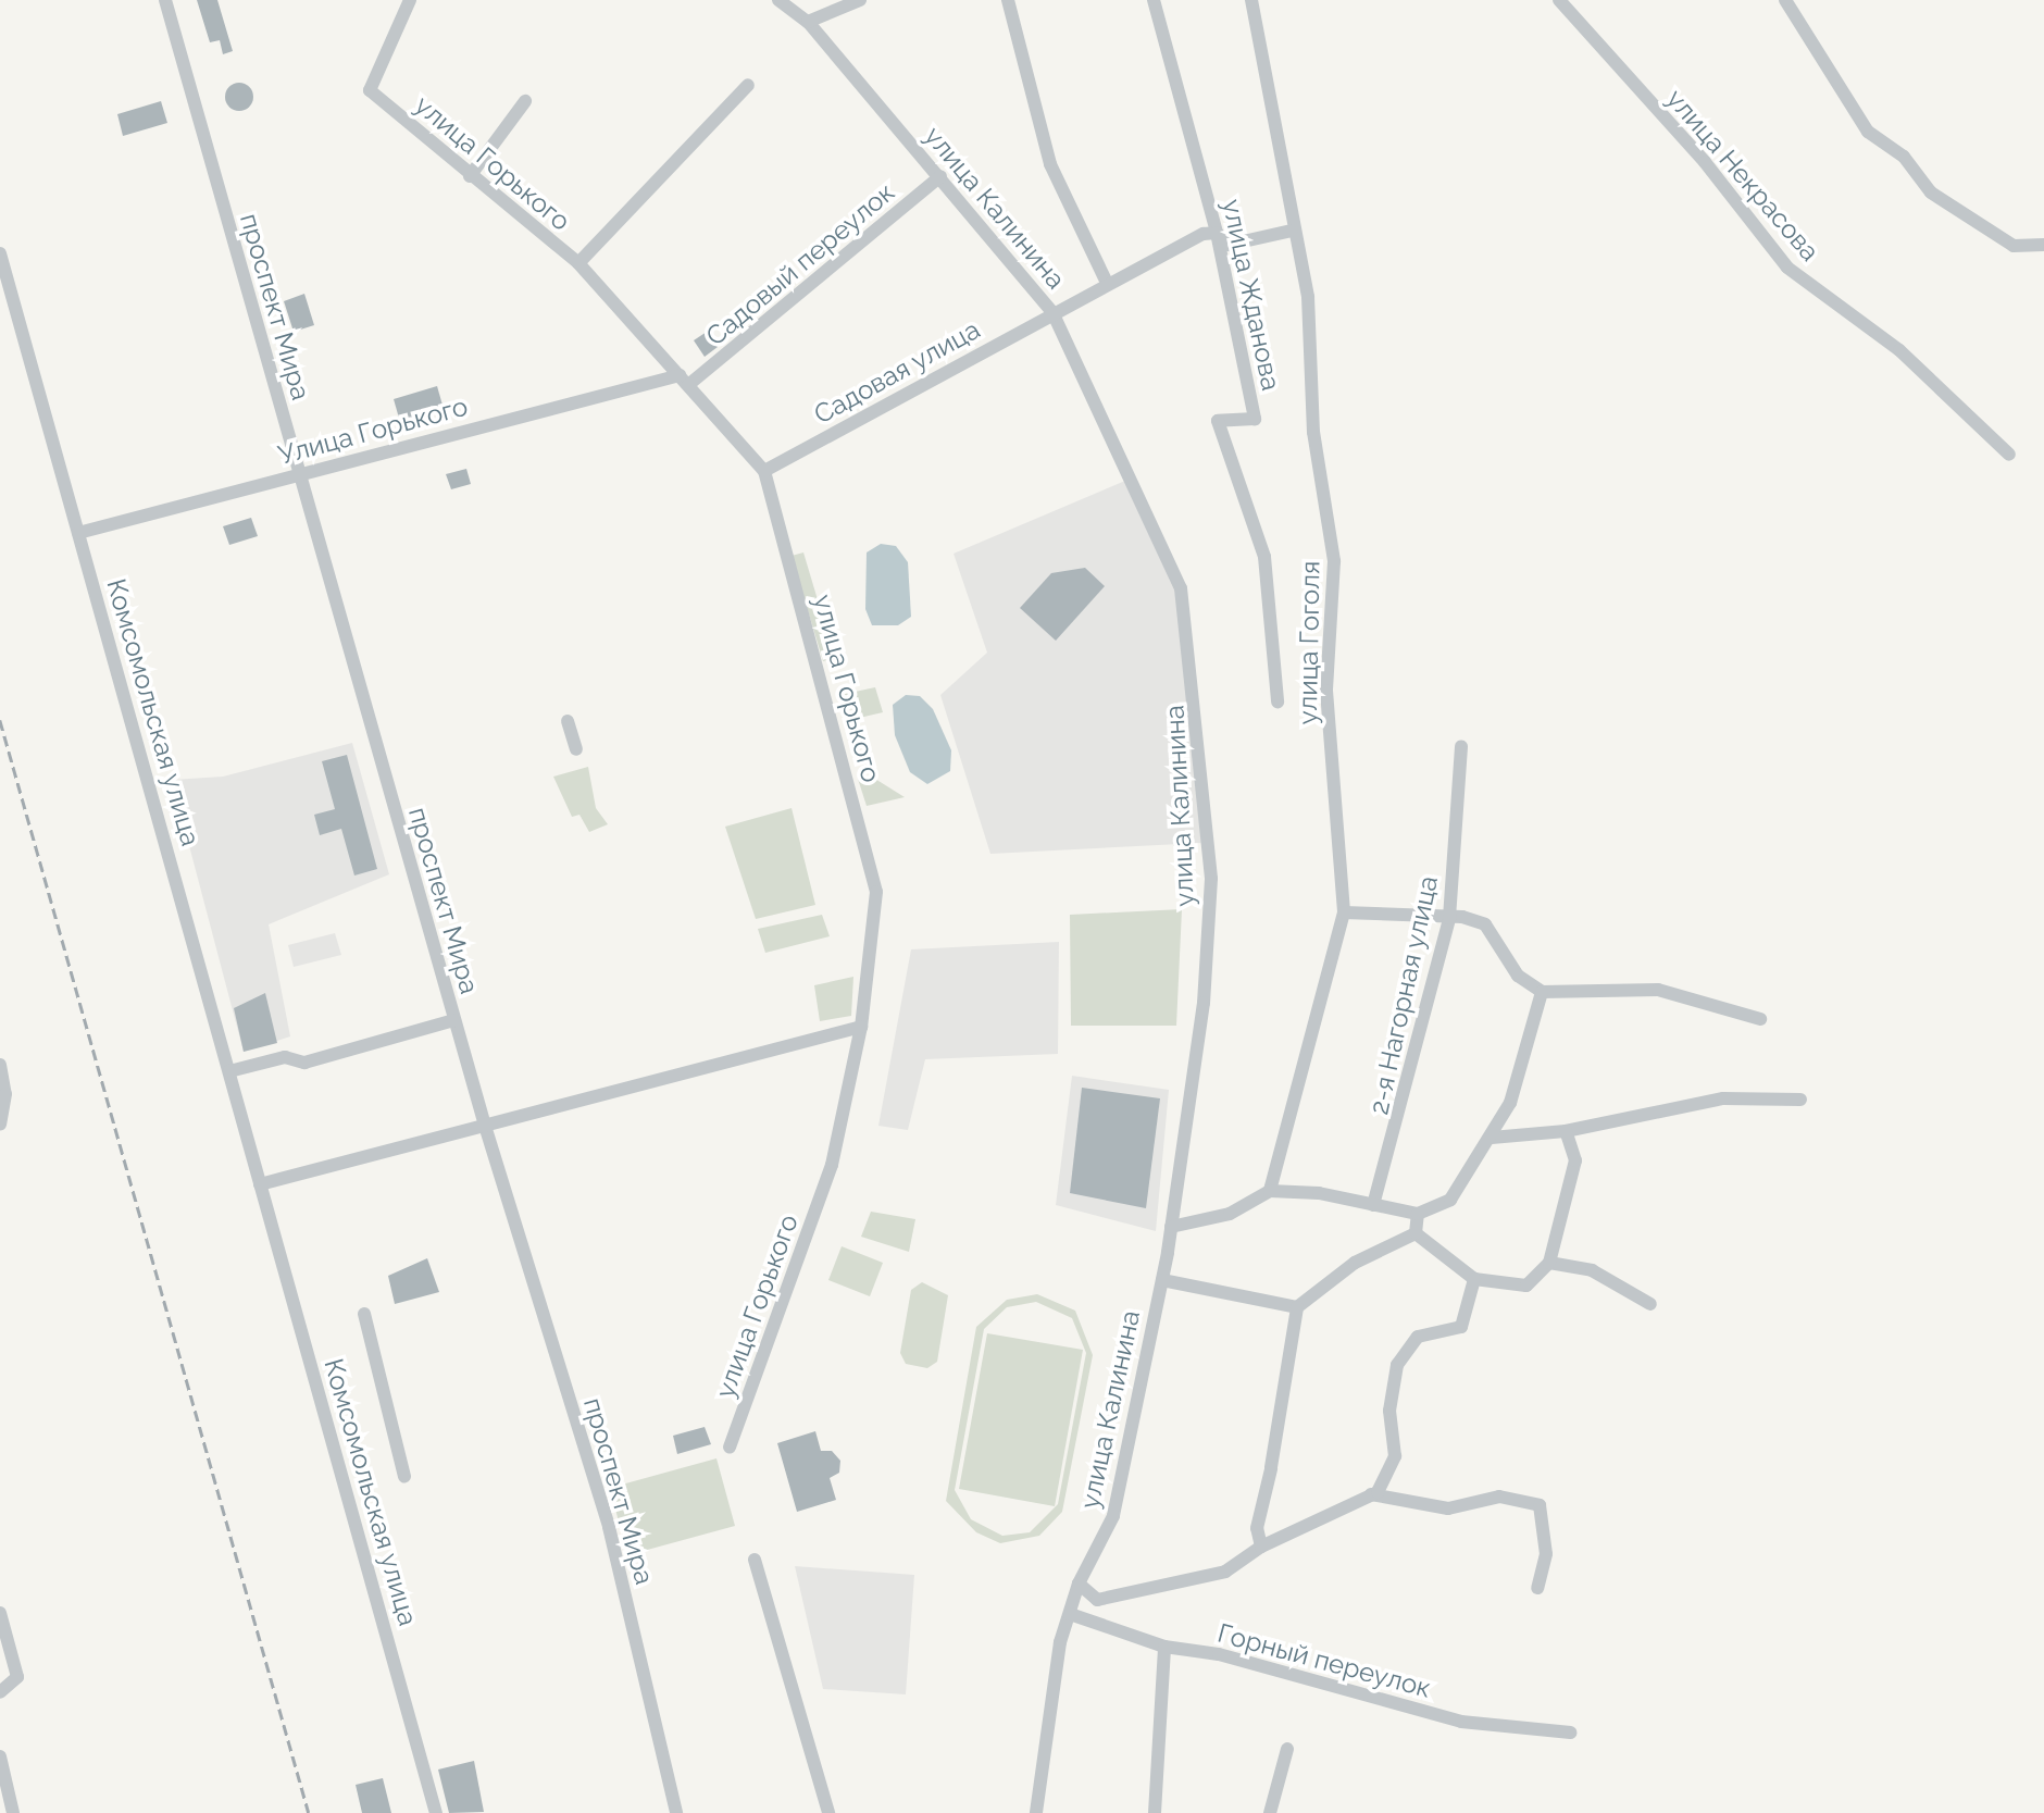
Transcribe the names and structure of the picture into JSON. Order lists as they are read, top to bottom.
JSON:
{
  "streets": {
    "street": [
      "улица Горького",
      "улица Некрасова",
      "улица Калинина",
      "Садовый переулок",
      "улица Жданова",
      "проспект Мира",
      "Садовая улица",
      "Улица Горького",
      "улица Гоголя",
      "Комсомольская улица",
      "2-я Нагорная улица",
      "Горный переулок"
    ]
  },
  "crossings": [
    ["улица Горького", "Садовый переулок"],
    ["улица Горького", "Садовая улица"],
    ["улица Горького", "Улица Горького"],
    ["улица Калинина", "Садовый переулок"],
    ["улица Калинина", "Садовая улица"],
    ["улица Калинина", "Горный переулок"],
    ["Садовый переулок", "Улица Горького"],
    ["улица Жданова", "Садовая улица"],
    ["проспект Мира", "Улица Горького"],
    ["Улица Горького", "Комсомольская улица"]
  ]
}
